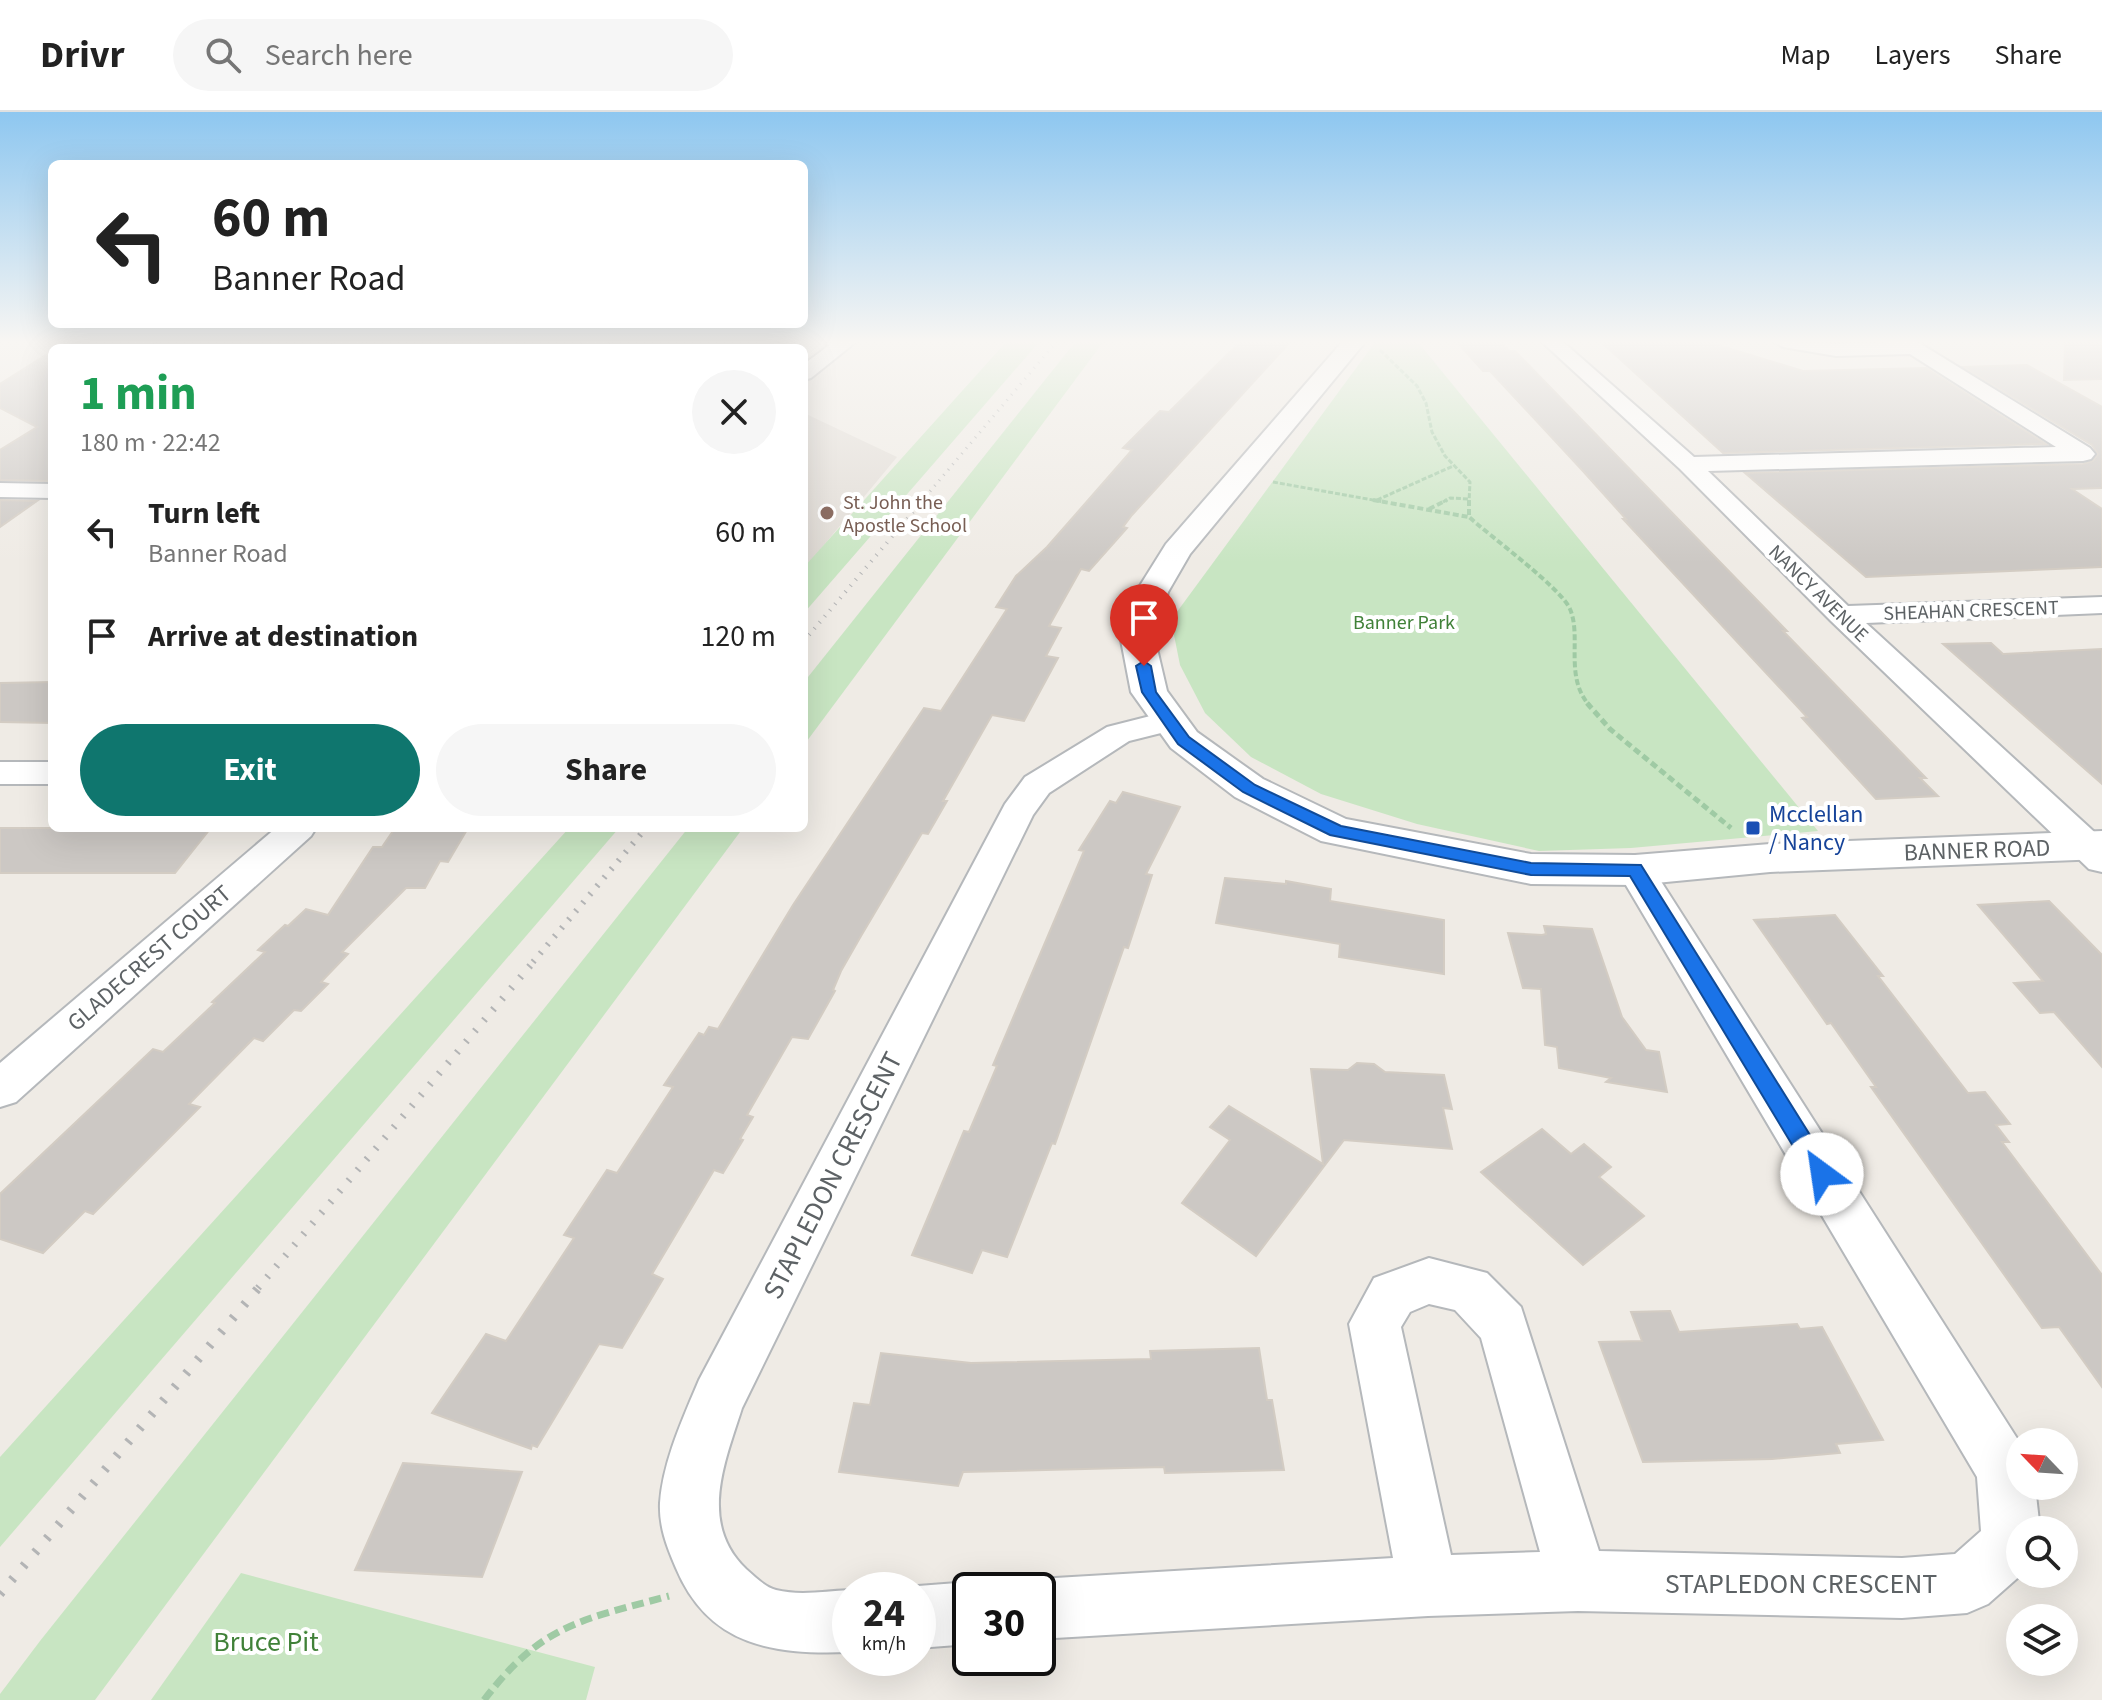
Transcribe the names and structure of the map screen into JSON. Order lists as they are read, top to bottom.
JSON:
{
  "streets": {
    "street": [
      "NANCY AVENUE",
      "SHEAHAN CRESCENT",
      "BANNER ROAD",
      "GLADECREST COURT",
      "STAPLEDON CRESCENT"
    ]
  },
  "crossings": [
    ["NANCY AVENUE", "SHEAHAN CRESCENT"],
    ["NANCY AVENUE", "BANNER ROAD"],
    ["BANNER ROAD", "STAPLEDON CRESCENT"]
  ],
  "parks": ["Banner Park", "Bruce Pit"],
  "places": {
    "other": ["St. John the Apostle School"],
    "transit": ["Mcclellan / Nancy"]
  },
  "north": "top left",
  "page": {
    "header": "Drivr",
    "search": "Search here",
    "nav": ["Map", "Layers", "Share"],
    "turn": ["60 m", "Banner Road"],
    "heading": ["1 min", "180 m · 22:42"],
    "list": [
      {
        "name": "Turn left",
        "note": "Banner Road",
        "value": "60 m"
      },
      {
        "name": "Arrive at destination",
        "value": "120 m"
      }
    ],
    "buttons": ["Exit", "Share"],
    "speed": "24 km/h",
    "limit": "30"
  }
}
